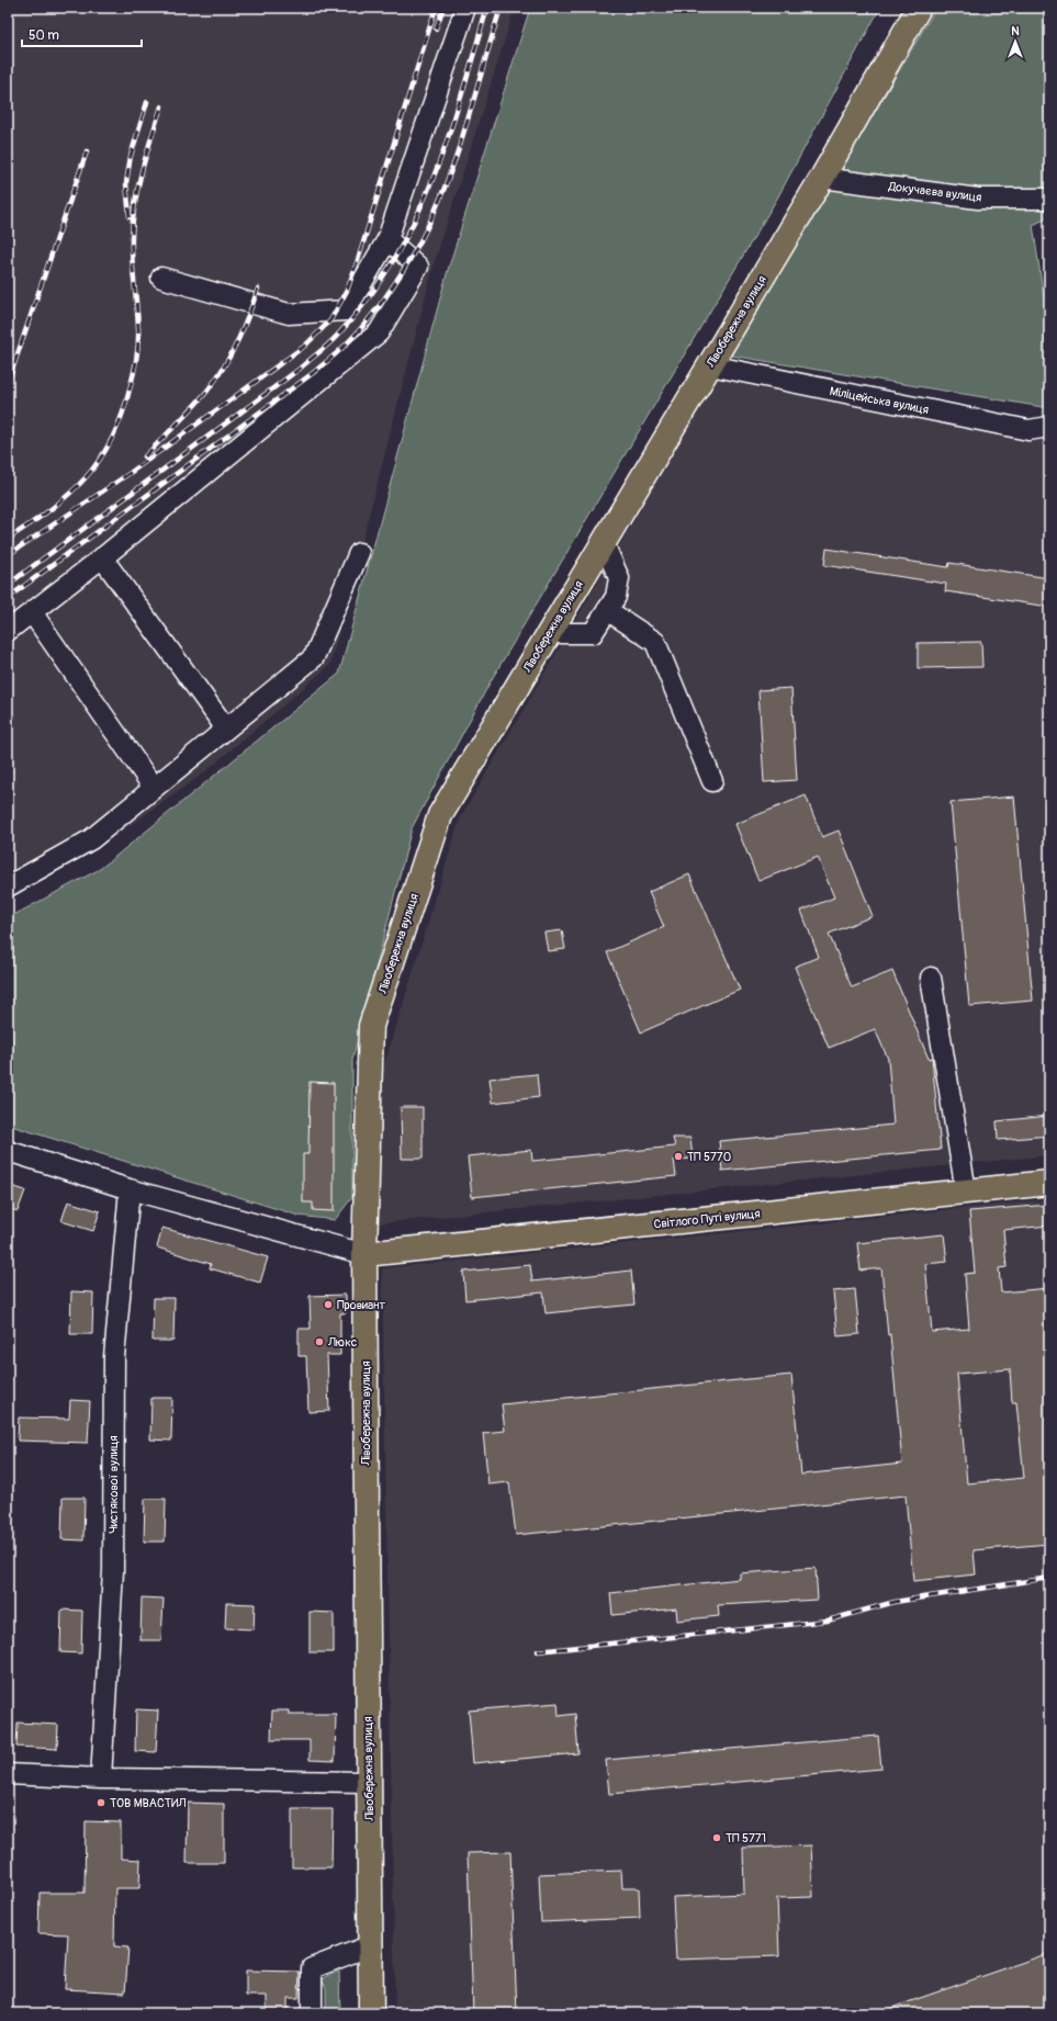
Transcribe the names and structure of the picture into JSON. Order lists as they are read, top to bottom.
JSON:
{
  "streets": {
    "main road": ["Лівобережна вулиця", "Світлого Путі вулиця"],
    "street": ["Докучаєва вулиця", "Міліцейська вулиця", "Чистякової вулиця"]
  },
  "crossings": [
    ["Докучаєва вулиця", "Лівобережна вулиця"],
    ["Лівобережна вулиця", "Міліцейська вулиця"],
    ["Лівобережна вулиця", "Світлого Путі вулиця"]
  ],
  "places": [
    "ТП 5770",
    "Провиант",
    "Люкс",
    "ТОВ МВАСТИЛ",
    "ТП 5771"
  ],
  "scale_bar": "50 m",
  "north": "top"
}
